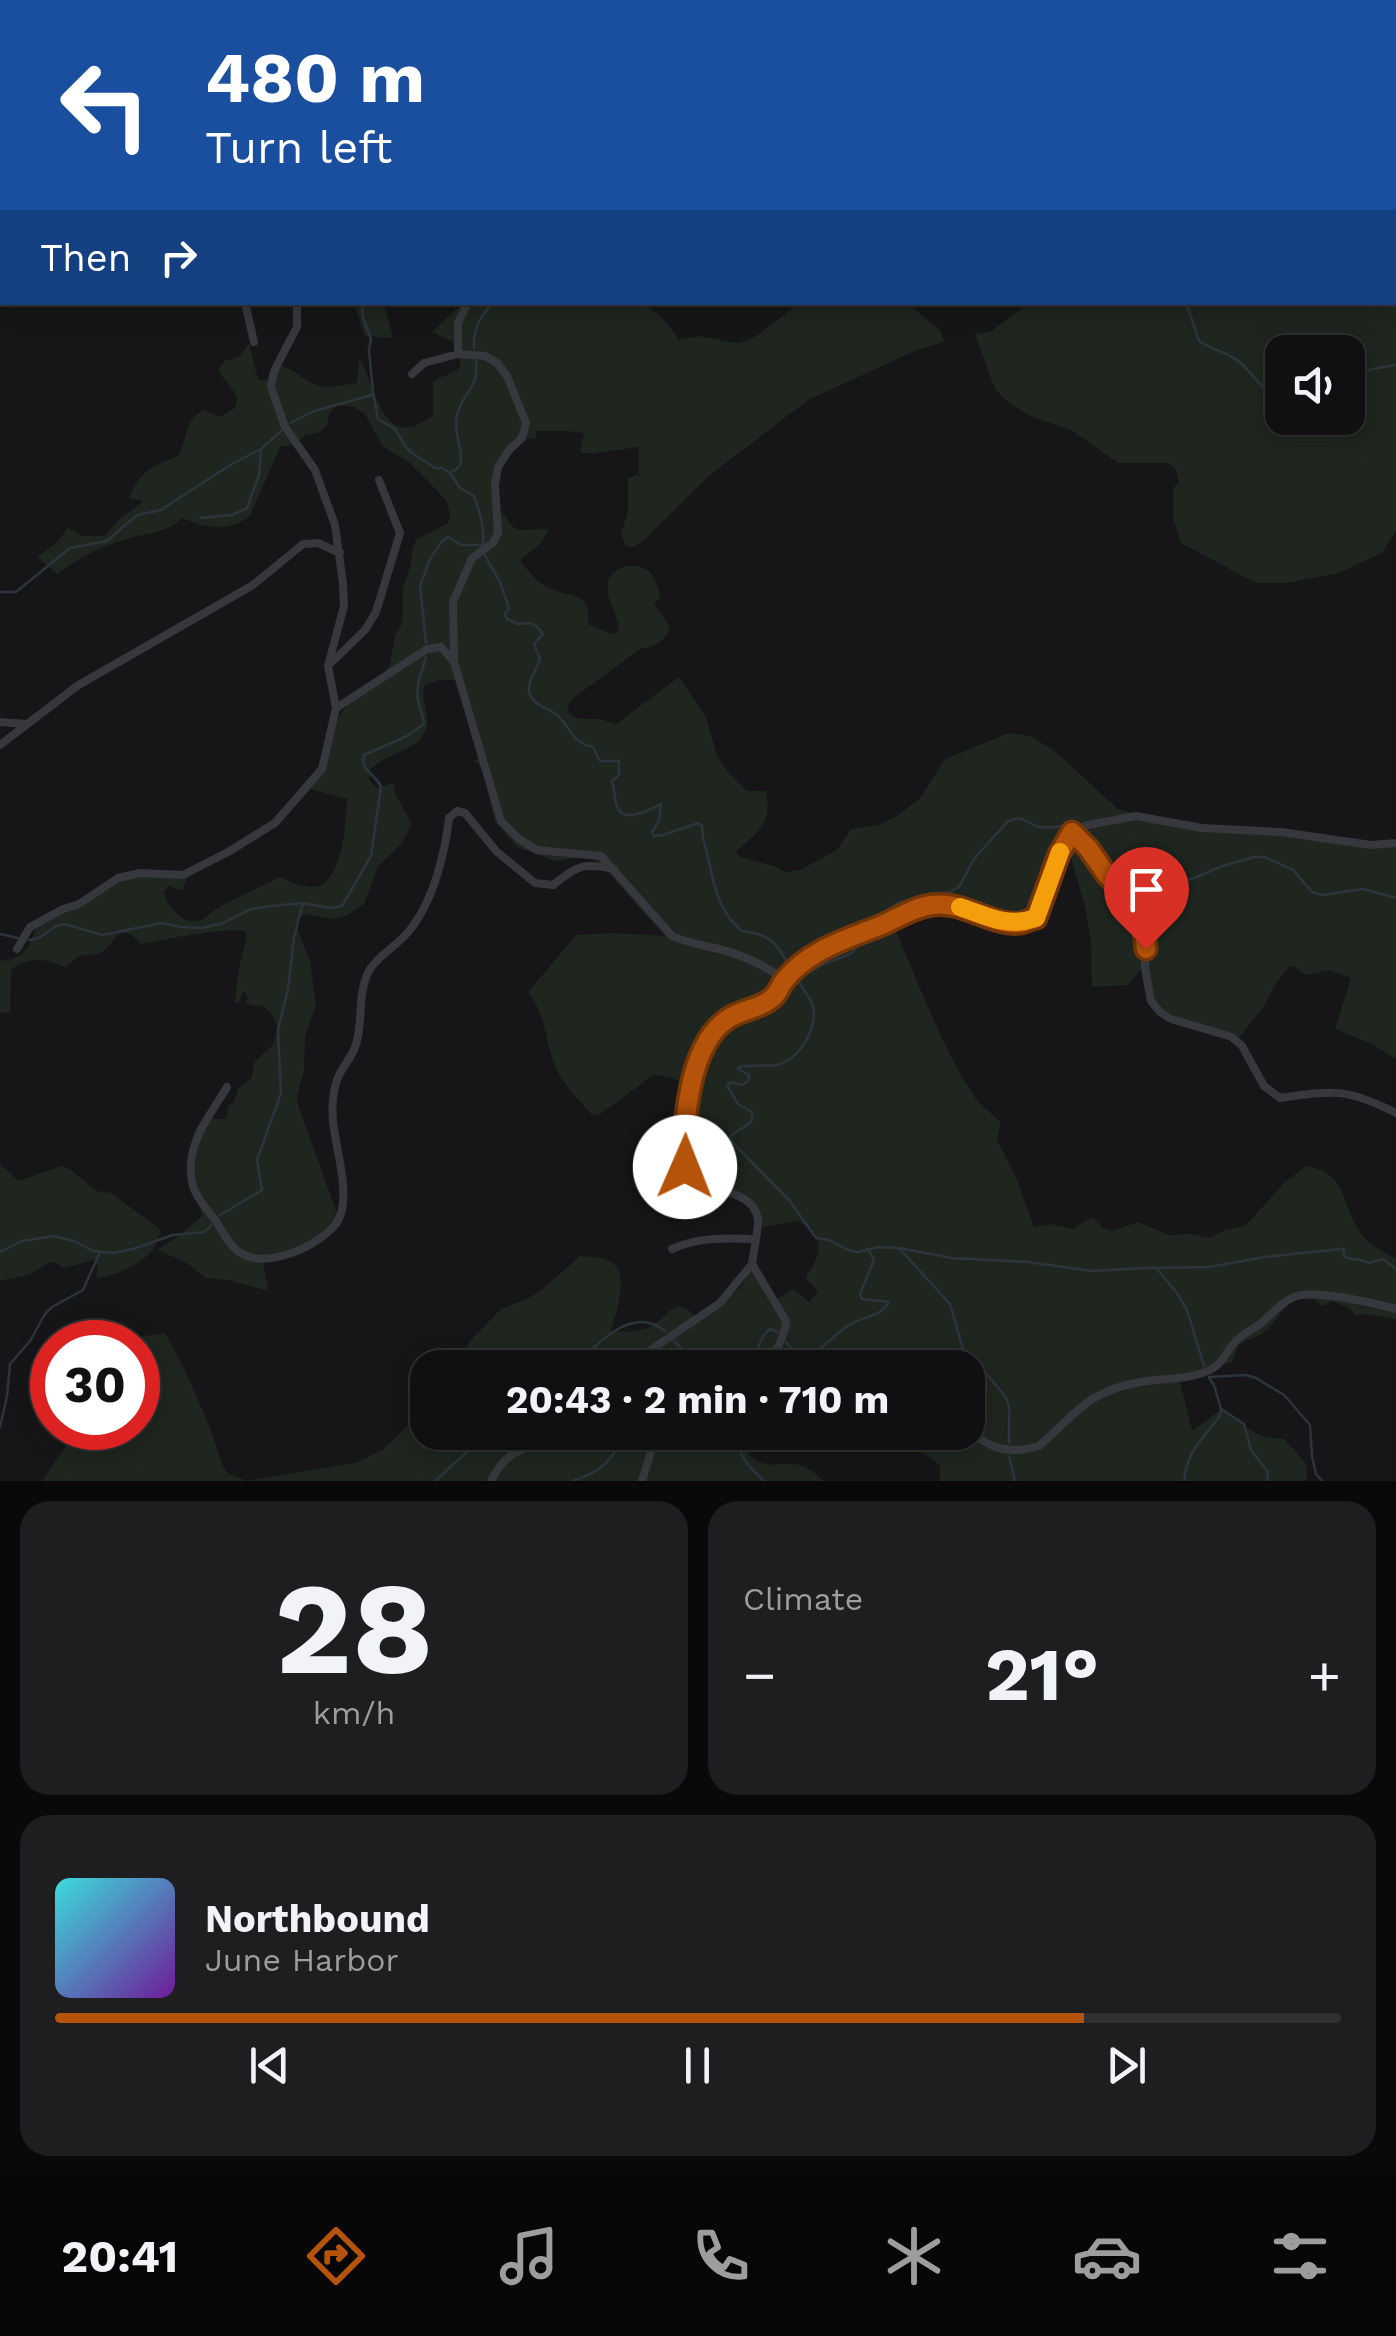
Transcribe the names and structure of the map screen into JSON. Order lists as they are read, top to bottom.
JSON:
{
  "page": {
    "turn": ["480 m", "Turn left"],
    "then": "Then",
    "limit": "30",
    "trip": "20:43 · 2 min · 710 m",
    "tile": [
      ["28", "km/h"],
      "Climate"
    ],
    "heat": ["−", "21°", "+"],
    "song": ["Northbound", "June Harbor"],
    "tabs": "20:41"
  }
}
